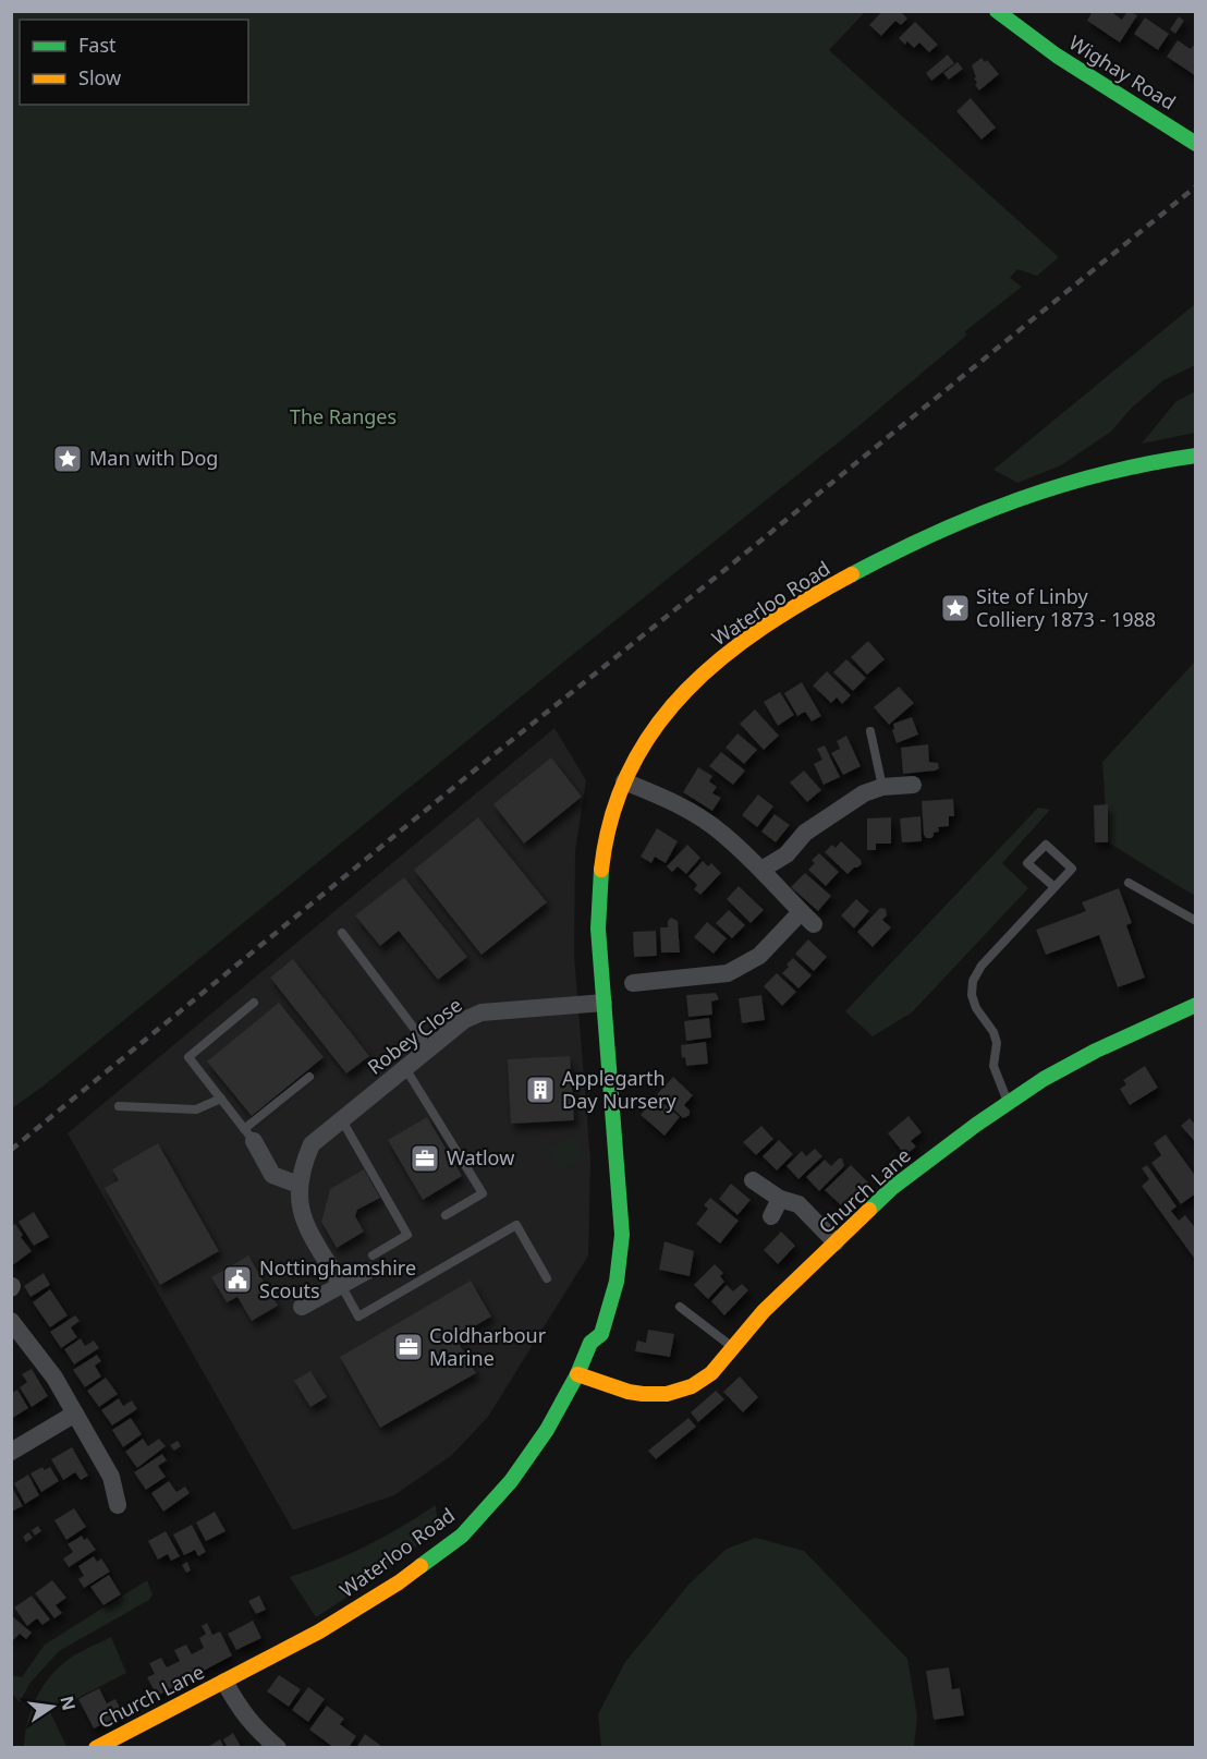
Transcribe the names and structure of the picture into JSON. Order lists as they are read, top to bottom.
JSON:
{
  "streets": {
    "street": [
      "Wighay Road",
      "Waterloo Road",
      "Robey Close",
      "Church Lane"
    ]
  },
  "crossings": [
    ["Waterloo Road", "Robey Close"],
    ["Waterloo Road", "Church Lane"]
  ],
  "parks": ["The Ranges"],
  "places": {
    "place": ["Man with Dog", "Site of Linby Colliery 1873 - 1988"],
    "building": ["Applegarth Day Nursery"],
    "office": ["Watlow", "Coldharbour Marine"],
    "public building": ["Nottinghamshire Scouts"]
  },
  "legend": ["Fast", "Slow"],
  "north": "right"
}
